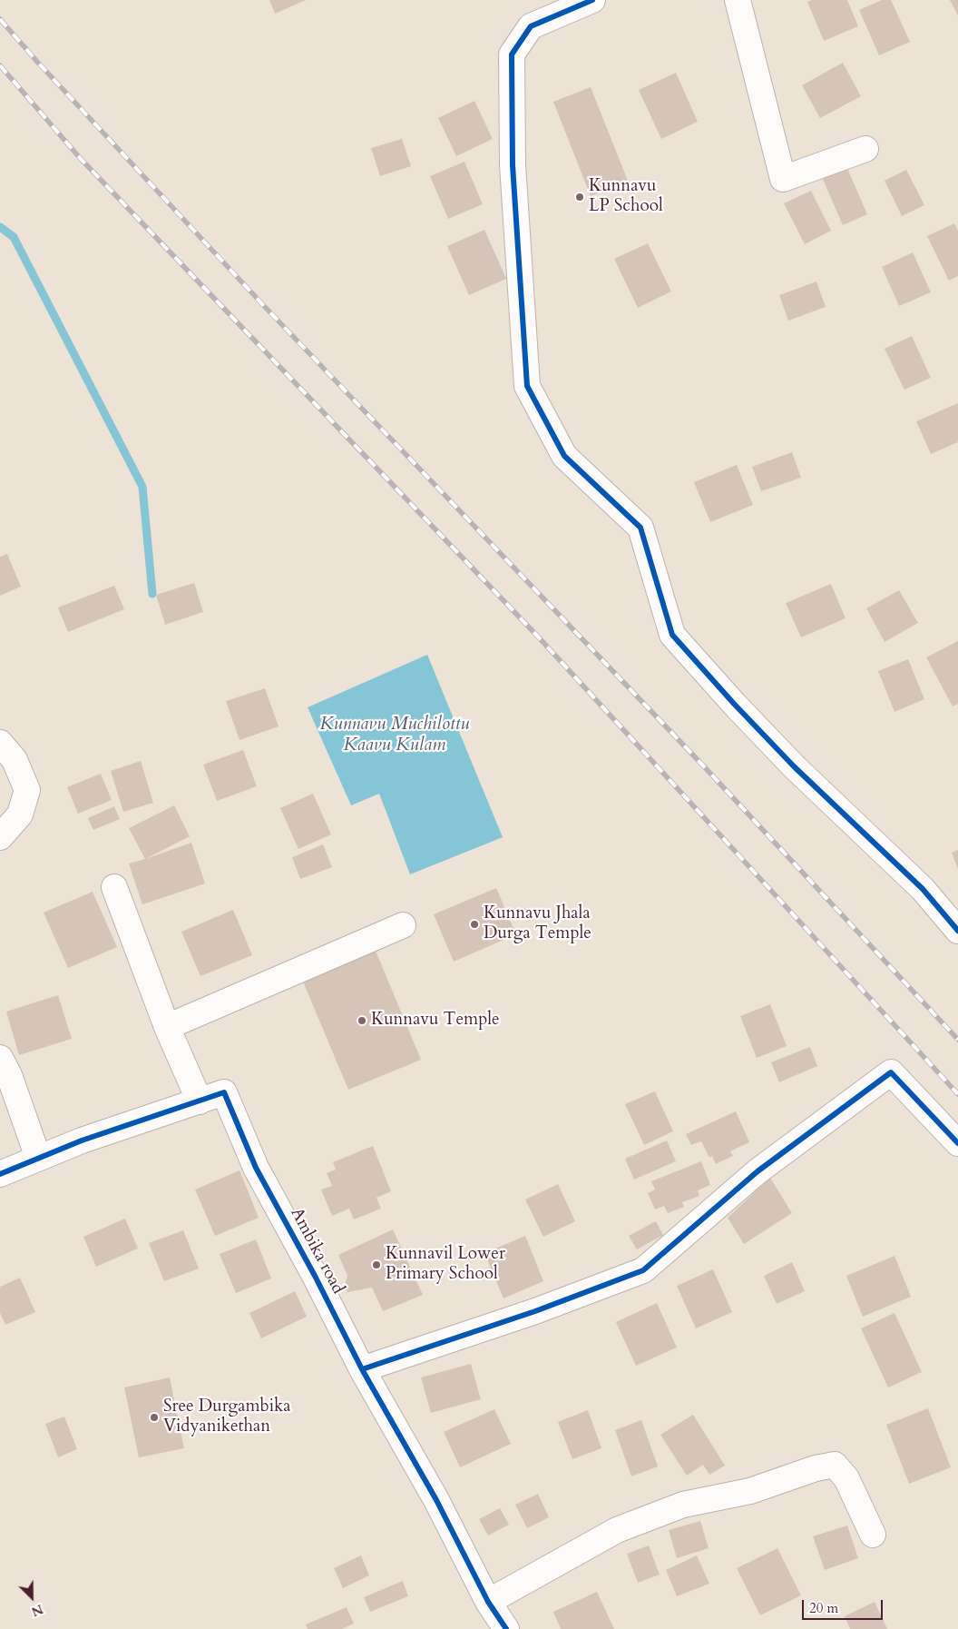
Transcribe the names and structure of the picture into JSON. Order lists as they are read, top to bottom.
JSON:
{
  "streets": {
    "street": ["Ambika road"]
  },
  "water": ["Kunnavu Muchilottu Kaavu Kulam"],
  "places": [
    "Kunnavu LP School",
    "Kunnavu Jhala Durga Temple",
    "Kunnavu Temple",
    "Kunnavil Lower Primary School",
    "Sree Durgambika Vidyanikethan"
  ],
  "scale_bar": "20 m",
  "north": "bottom right"
}
